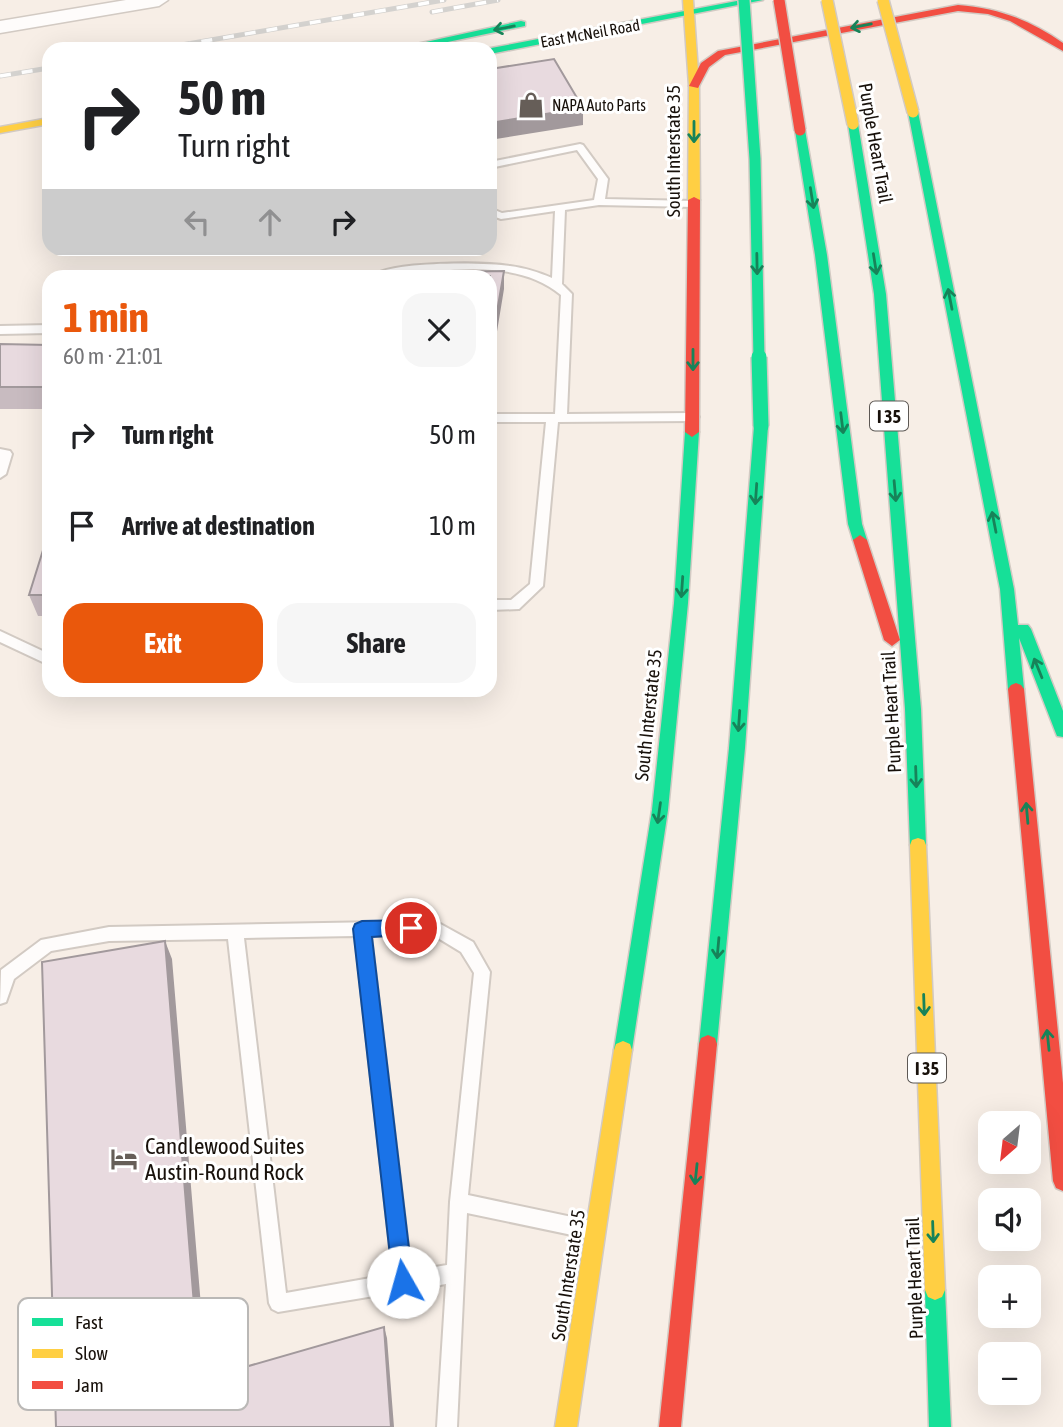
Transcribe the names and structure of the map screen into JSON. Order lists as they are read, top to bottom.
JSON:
{
  "streets": {
    "main road": [
      "East McNeil Road",
      "Purple Heart Trail",
      "South Interstate 35",
      "I 35"
    ]
  },
  "crossings": [
    ["East McNeil Road", "South Interstate 35"]
  ],
  "places": {
    "shop": ["NAPA Auto Parts"],
    "hotel": ["Candlewood Suites Austin-Round Rock"]
  },
  "legend": ["Fast", "Slow", "Jam"],
  "north": "bottom left",
  "page": {
    "turn": ["50 m", "Turn right"],
    "heading": ["1 min", "60 m · 21:01"],
    "list": [
      {
        "name": "Turn right",
        "value": "50 m"
      },
      {
        "name": "Arrive at destination",
        "value": "10 m"
      }
    ],
    "buttons": ["Exit", "Share"],
    "map_buttons": ["+", "−"]
  }
}
